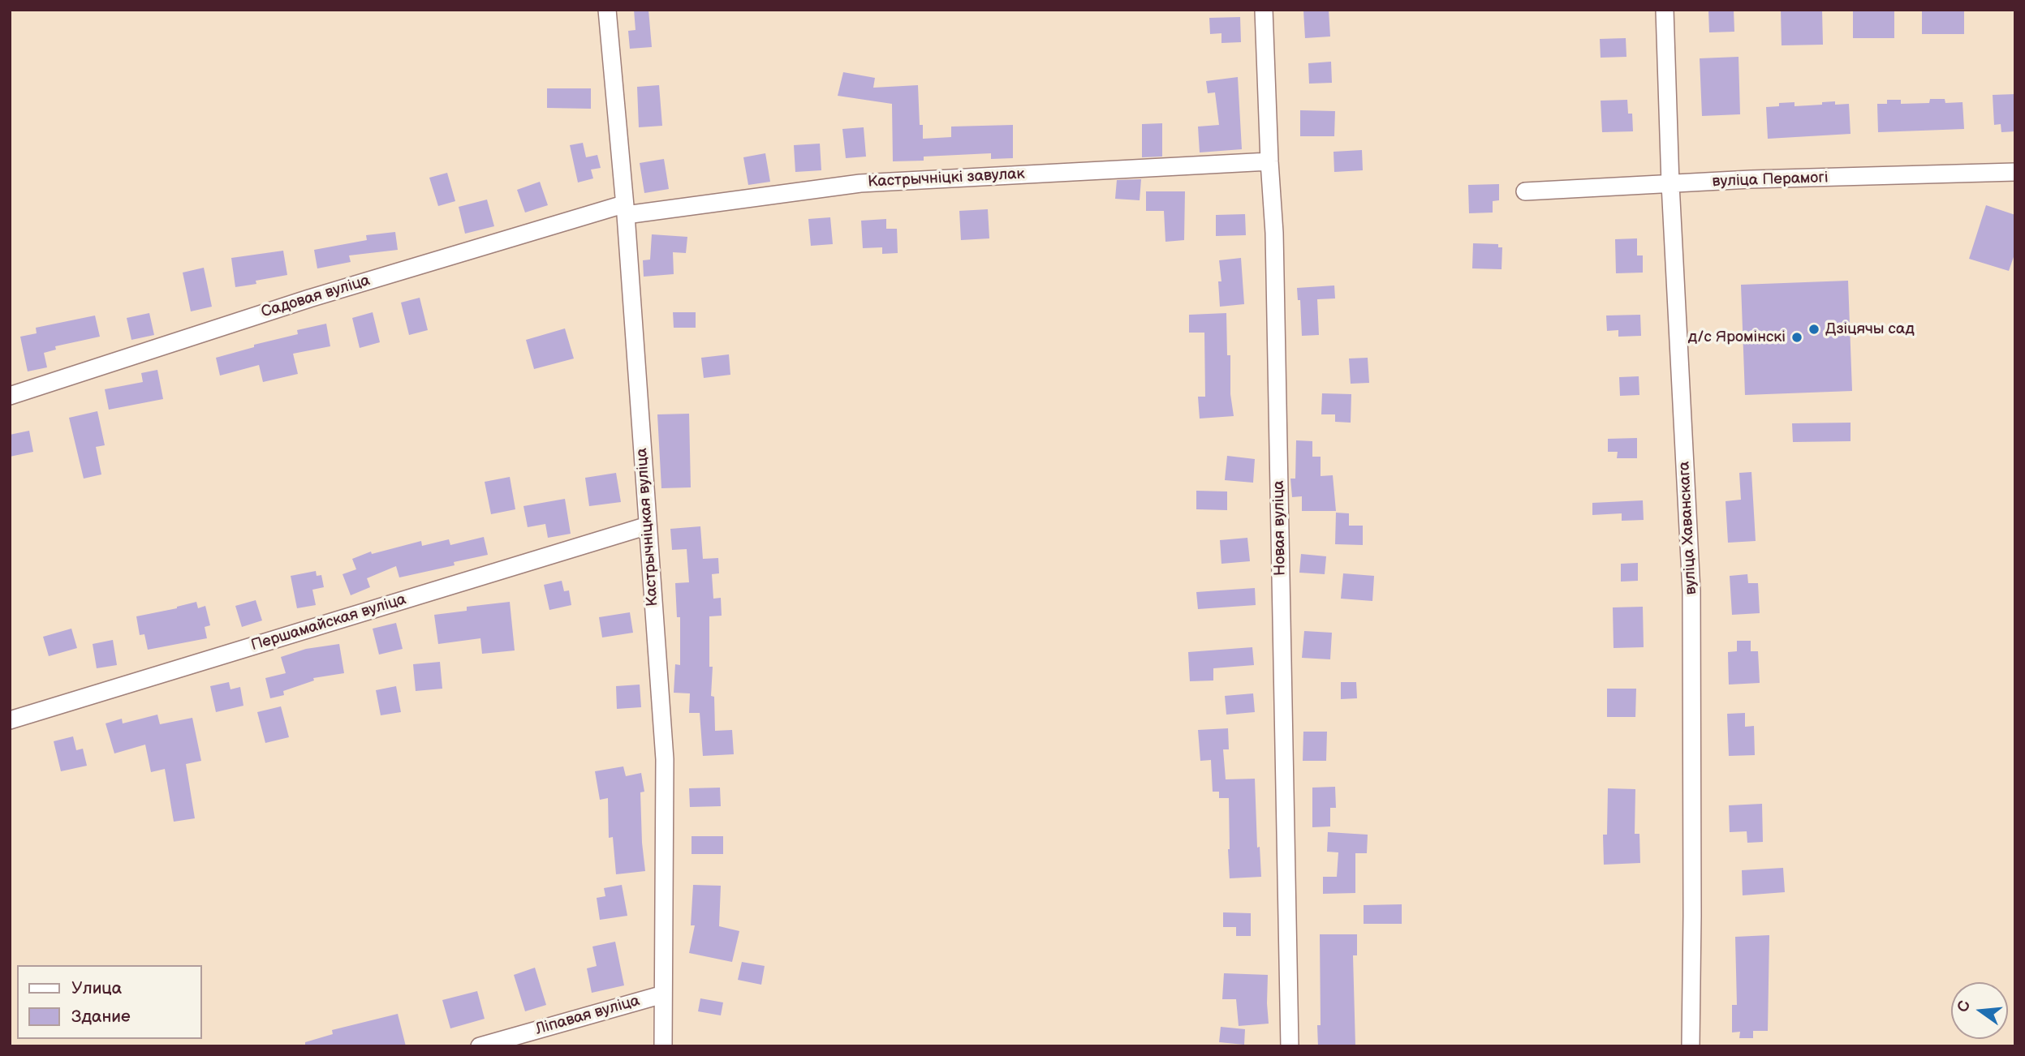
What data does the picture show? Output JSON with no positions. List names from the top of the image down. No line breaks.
{"streets":{"street":["Кастрычніцкі завулак","вуліца Перамогі","Садовая вуліца","Кастрычніцкая вуліца","Новая вуліца","вуліца Хаванскага","Першамайская вуліца","Ліпавая вуліца"]},"crossings":[["Кастрычніцкі завулак","Садовая вуліца"],["Кастрычніцкі завулак","Кастрычніцкая вуліца"],["Кастрычніцкі завулак","Новая вуліца"],["вуліца Перамогі","вуліца Хаванскага"],["Садовая вуліца","Кастрычніцкая вуліца"],["Кастрычніцкая вуліца","Першамайская вуліца"],["Кастрычніцкая вуліца","Ліпавая вуліца"]],"places":["Дзіцячы сад","д/с Яромінскі"],"legend":["Улица","Здание"],"north":"left"}
